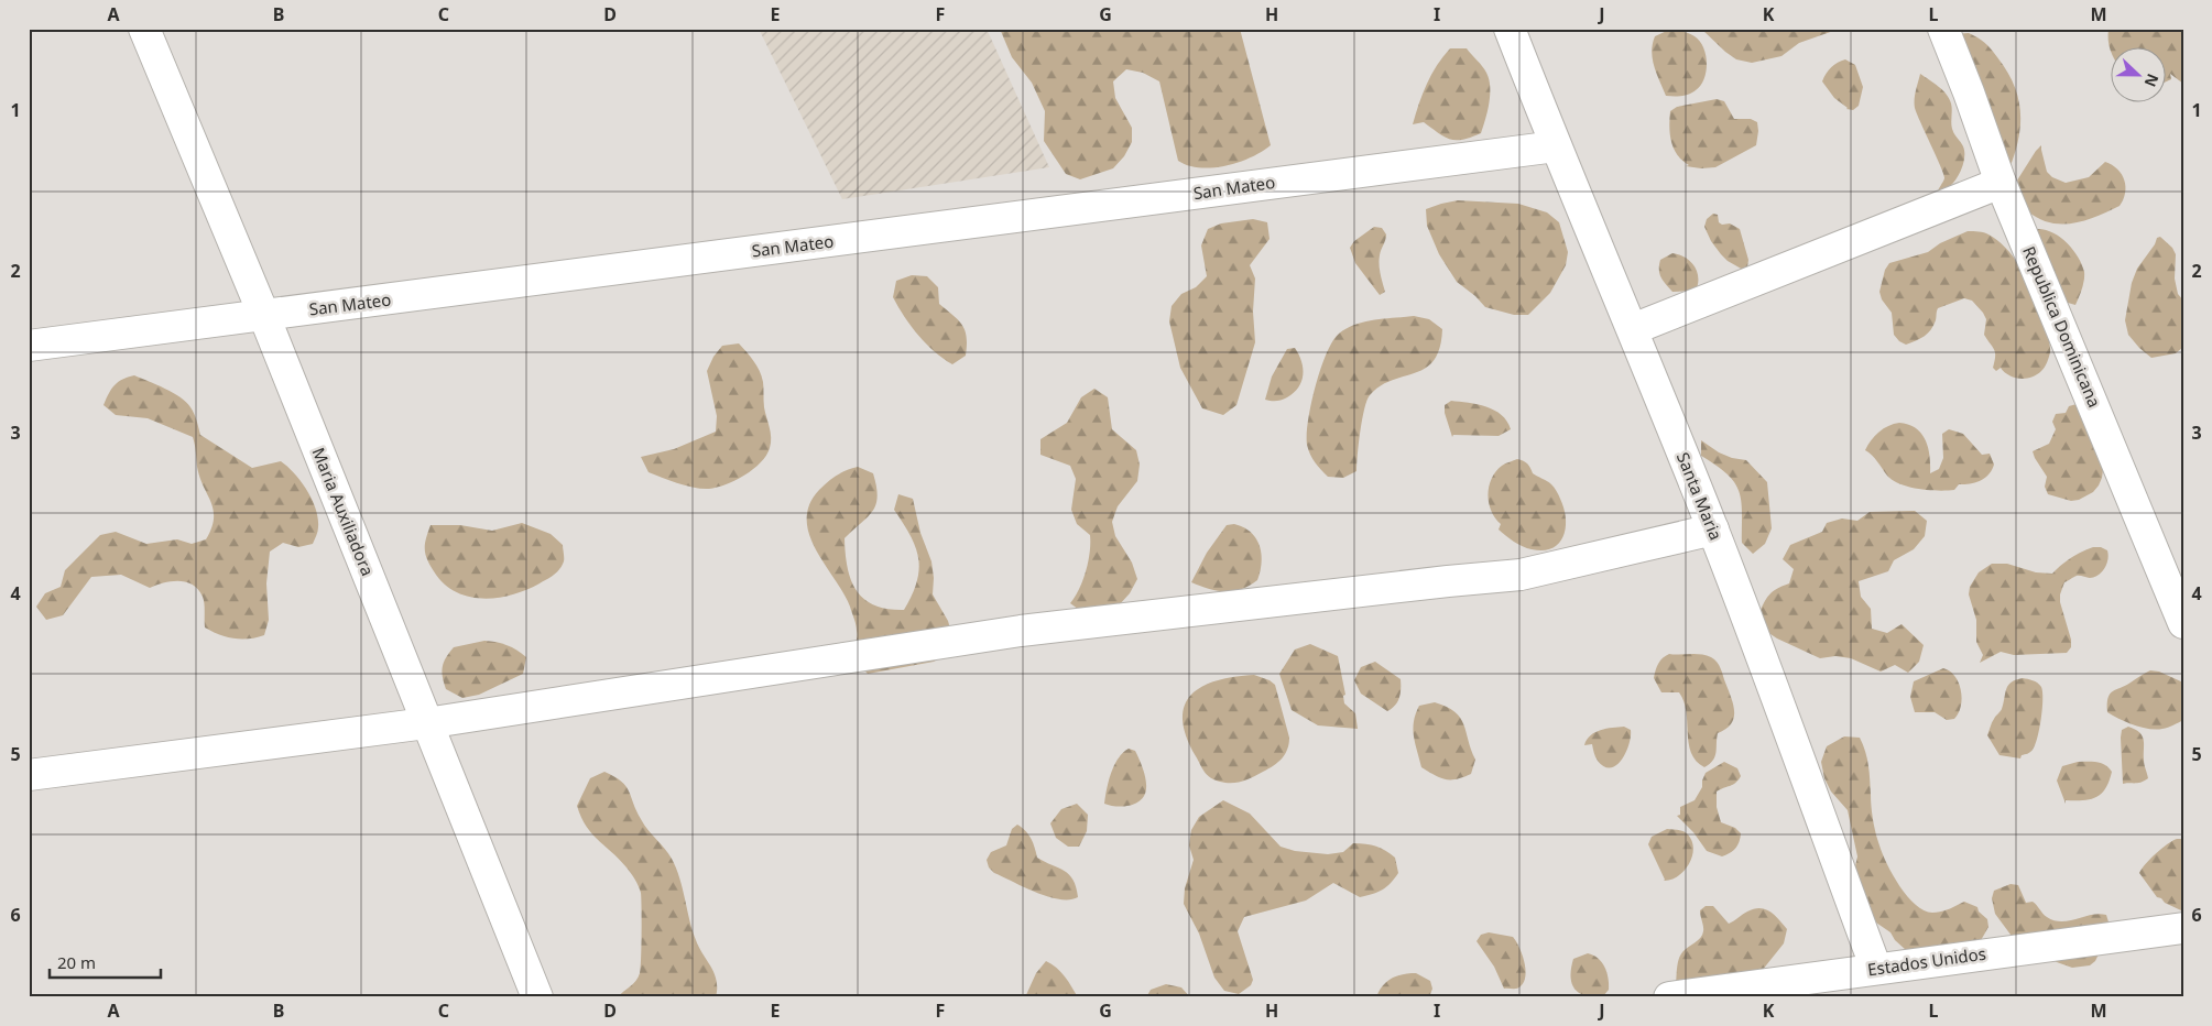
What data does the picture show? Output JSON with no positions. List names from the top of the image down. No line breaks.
{"streets":{"street":["San Mateo","Republica Dominicana","Santa Maria","Maria Auxiliadora","Estados Unidos"]},"crossings":[["San Mateo","Santa Maria"],["San Mateo","Maria Auxiliadora"],["Santa Maria","Estados Unidos"]],"scale_bar":"20 m","north":"right","grid":{"columns":["A","B","C","D","E","F","G","H","I","J","K","L","M"],"rows":["1","2","3","4","5","6"]}}
